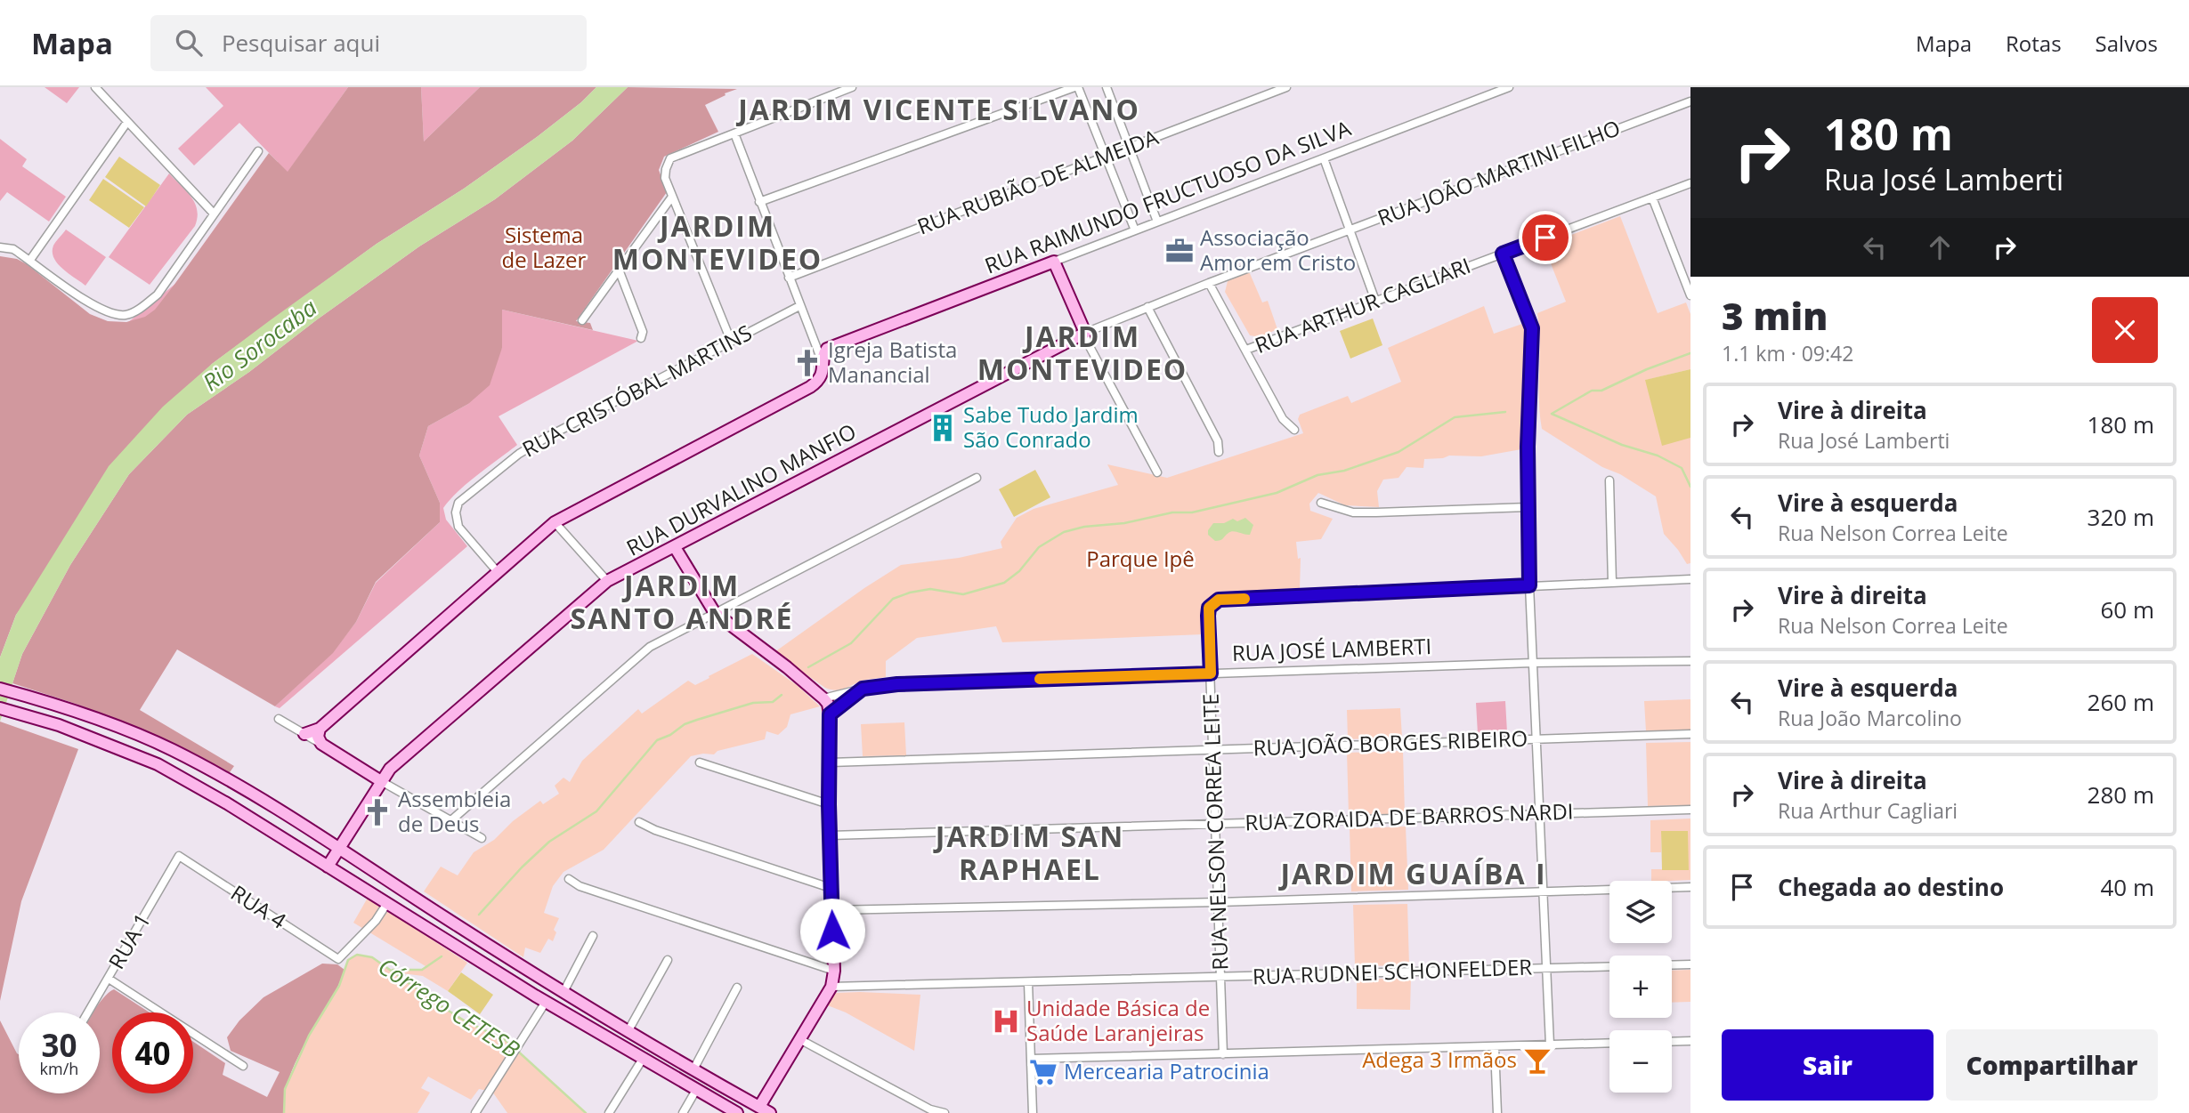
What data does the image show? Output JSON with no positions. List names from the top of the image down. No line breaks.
{"streets":{"street":["RUA JOÃO MARTINI FILHO","RUA RUBIÃO DE ALMEIDA","RUA RAIMUNDO FRUCTUOSO DA SILVA","RUA ARTHUR CAGLIARI","RUA CRISTÓBAL MARTINS","RUA DURVALINO MANFIO","RUA JOSÉ LAMBERTI","RUA JOÃO BORGES RIBEIRO","RUA ZORAIDA DE BARROS NARDI","RUA NELSON CORREA LEITE","RUA 4","RUA 1","RUA RUDNEI SCHONFELDER"]},"crossings":[["RUA JOÃO MARTINI FILHO","RUA DURVALINO MANFIO"],["RUA JOSÉ LAMBERTI","RUA NELSON CORREA LEITE"],["RUA JOÃO BORGES RIBEIRO","RUA NELSON CORREA LEITE"],["RUA ZORAIDA DE BARROS NARDI","RUA NELSON CORREA LEITE"],["RUA NELSON CORREA LEITE","RUA RUDNEI SCHONFELDER"],["RUA 4","RUA 1"]],"districts":["JARDIM VICENTE SILVANO","JARDIM MONTEVIDEO","JARDIM MONTEVIDEO","JARDIM SANTO ANDRÉ","JARDIM SAN RAPHAEL","JARDIM GUAÍBA I"],"water":["Rio Sorocaba","Córrego CETESB"],"parks":["Sistema de Lazer","Parque Ipê"],"places":{"office":["Associação Amor em Cristo"],"church":["Igreja Batista Manancial","Assembleia de Deus"],"building":["Sabe Tudo Jardim São Conrado"],"hospital":["Unidade Básica de Saúde Laranjeiras"],"bar":["Adega 3 Irmãos"],"supermarket":["Mercearia Patrocinia"]},"page":{"header":"Mapa","search":"Pesquisar aqui","nav":["Mapa","Rotas","Salvos"],"turn":["180 m","Rua José Lamberti"],"heading":["3 min","1.1 km · 09:42"],"list":[{"name":"Vire à direita","note":"Rua José Lamberti","value":"180 m"},{"name":"Vire à esquerda","note":"Rua Nelson Correa Leite","value":"320 m"},{"name":"Vire à direita","note":"Rua Nelson Correa Leite","value":"60 m"},{"name":"Vire à esquerda","note":"Rua João Marcolino","value":"260 m"},{"name":"Vire à direita","note":"Rua Arthur Cagliari","value":"280 m"},{"name":"Chegada ao destino","value":"40 m"}],"map_buttons":["+","−"],"speed":"30 km/h","limit":"40","buttons":["Sair","Compartilhar"]}}
